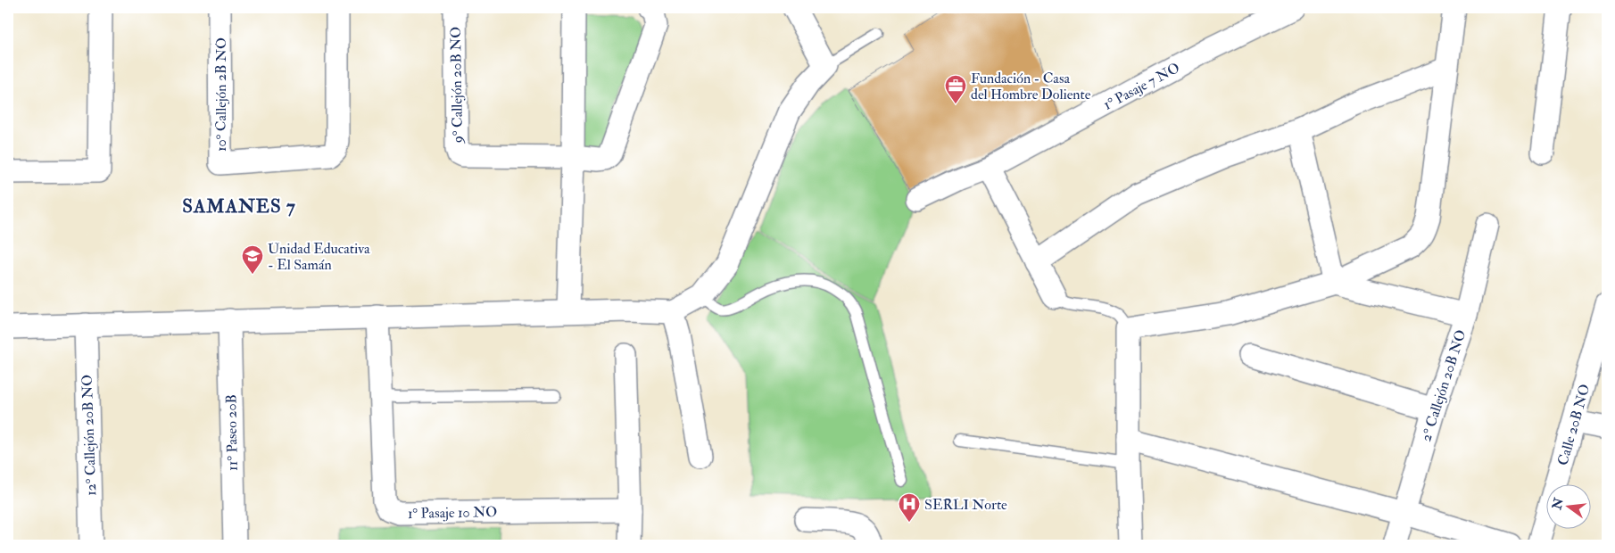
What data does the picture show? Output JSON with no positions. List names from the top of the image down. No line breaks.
{"streets":{"street":["9° Callejón 20B NO","1° Pasaje 7 NO","10° Callejón 2B NO","2° Callejón 20B NO","Calle 20B NO","11° Paseo 20B","12° Callejón 20B NO","1° Pasaje 10 NO"]},"districts":["SAMANES 7"],"places":{"office":["Fundación - Casa del Hombre Doliente"],"school or university":["Unidad Educativa - El Samán"],"hospital":["SERLI Norte"]},"north":"left"}
